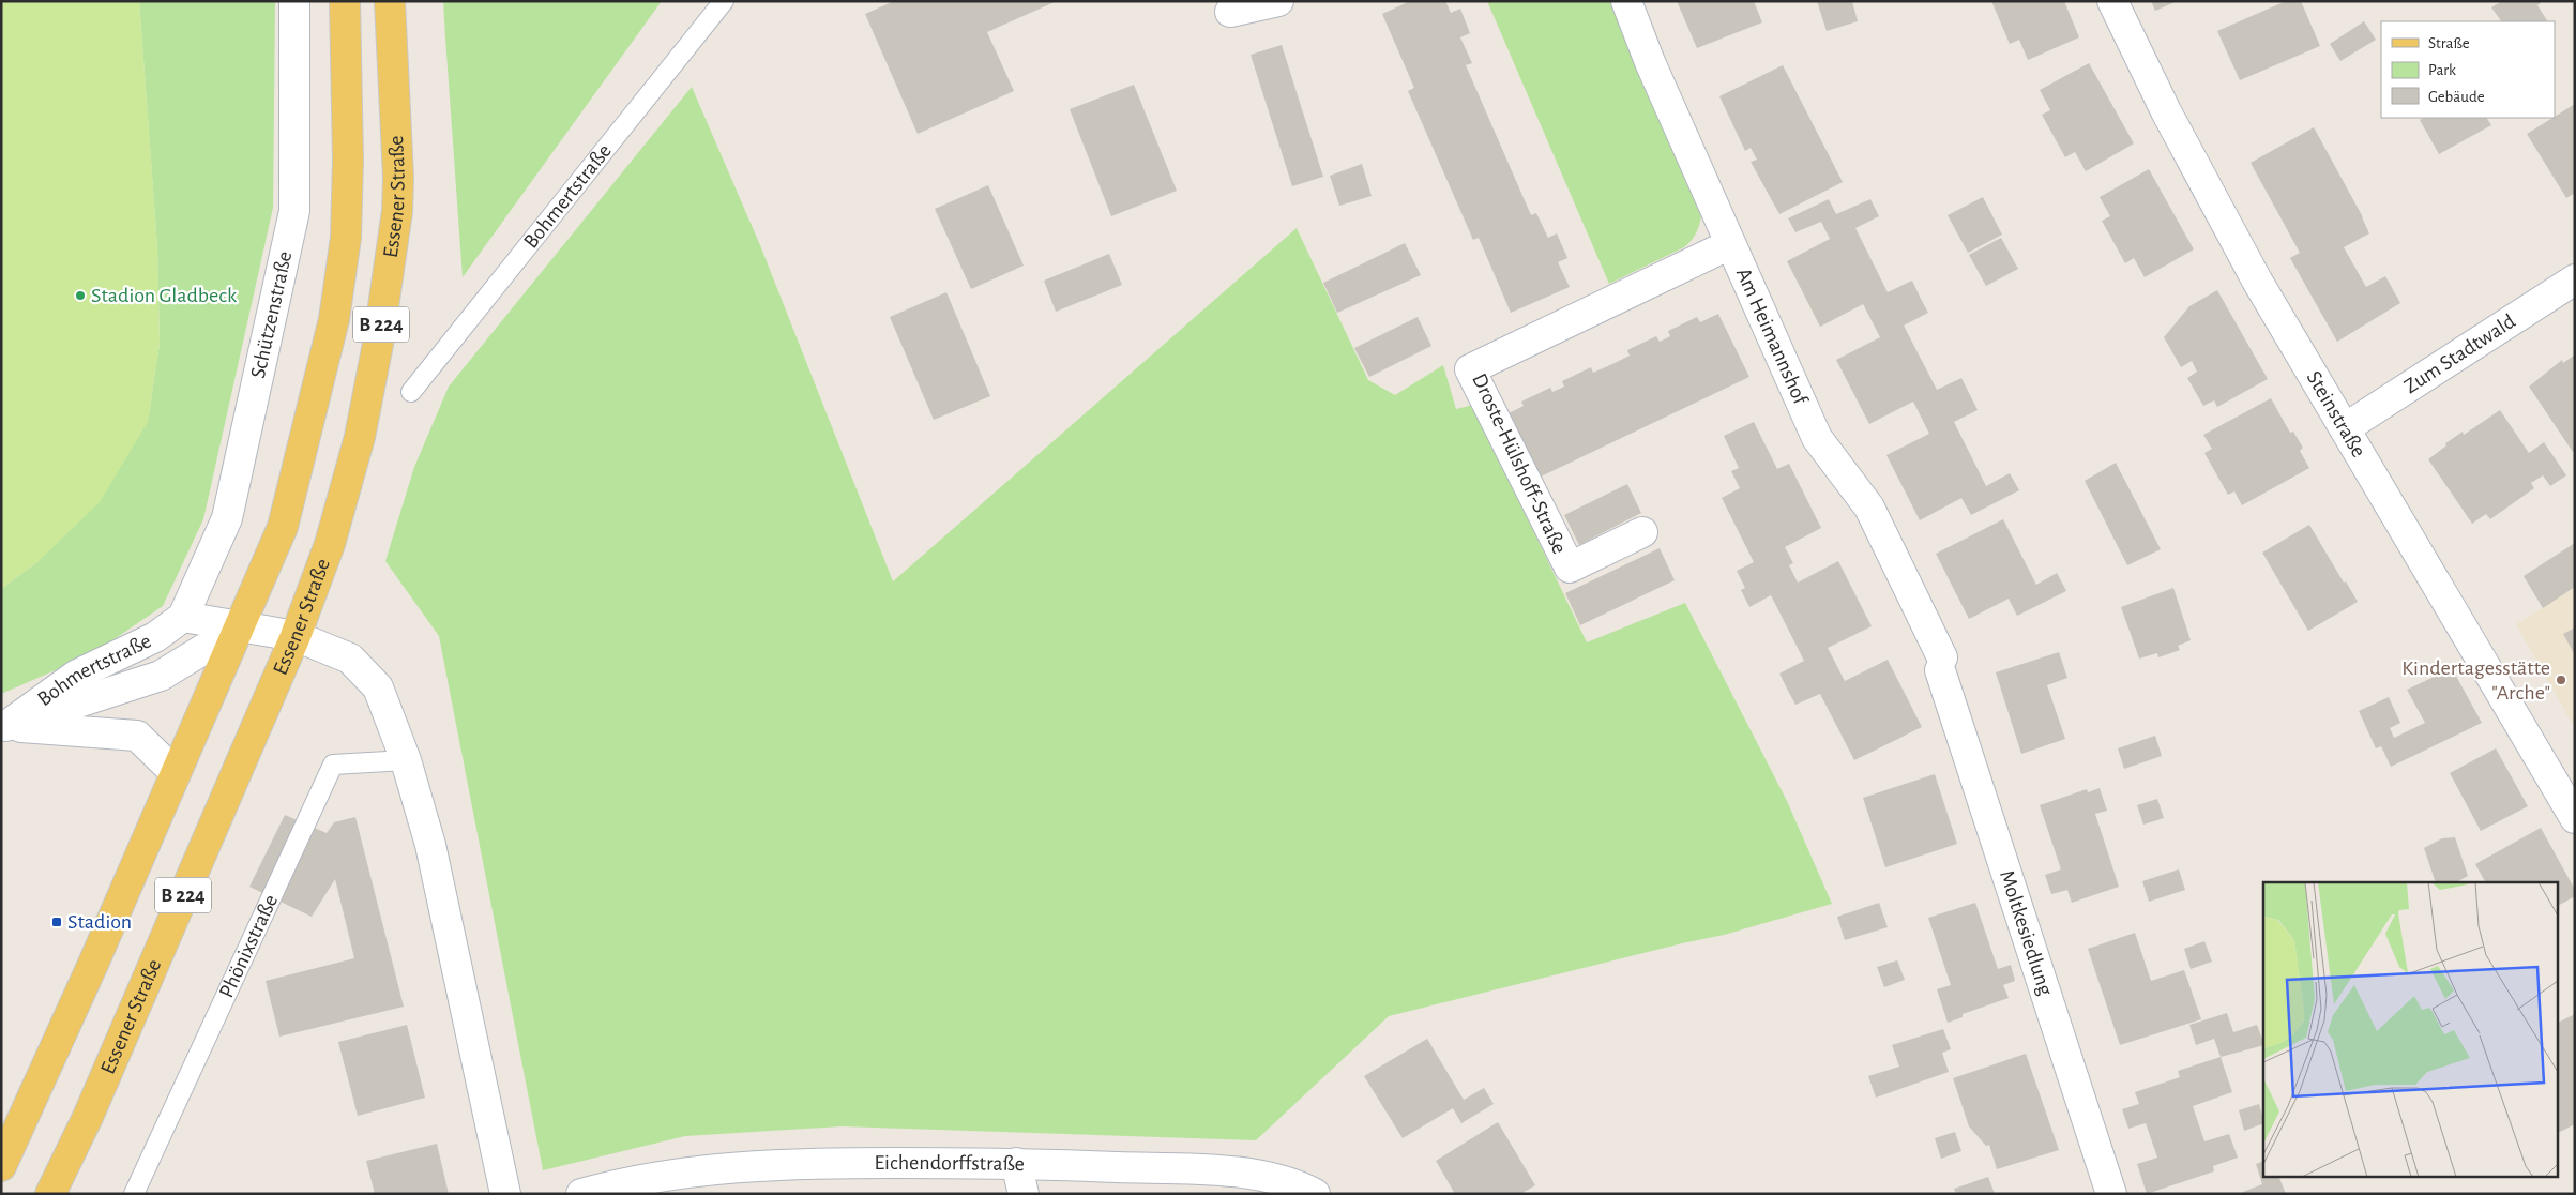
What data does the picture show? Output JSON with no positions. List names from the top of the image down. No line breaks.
{"streets":{"main road":["Essener Straße","B 224"],"street":["Bohmertstraße","Schützenstraße","Am Heimannshof","Zum Stadtwald","Steinstraße","Droste-Hülshoff-Straße","Moltkesiedlung","Eichendorffstraße"],"lane":["Phönixstraße"]},"crossings":[["Essener Straße","Bohmertstraße"],["Bohmertstraße","Schützenstraße"],["Am Heimannshof","Droste-Hülshoff-Straße"],["Am Heimannshof","Moltkesiedlung"],["Zum Stadtwald","Steinstraße"]],"places":{"other":["Stadion Gladbeck","Kindertagesstätte \"Arche\""],"transit":["Stadion"]},"legend":["Straße","Park","Gebäude"]}
